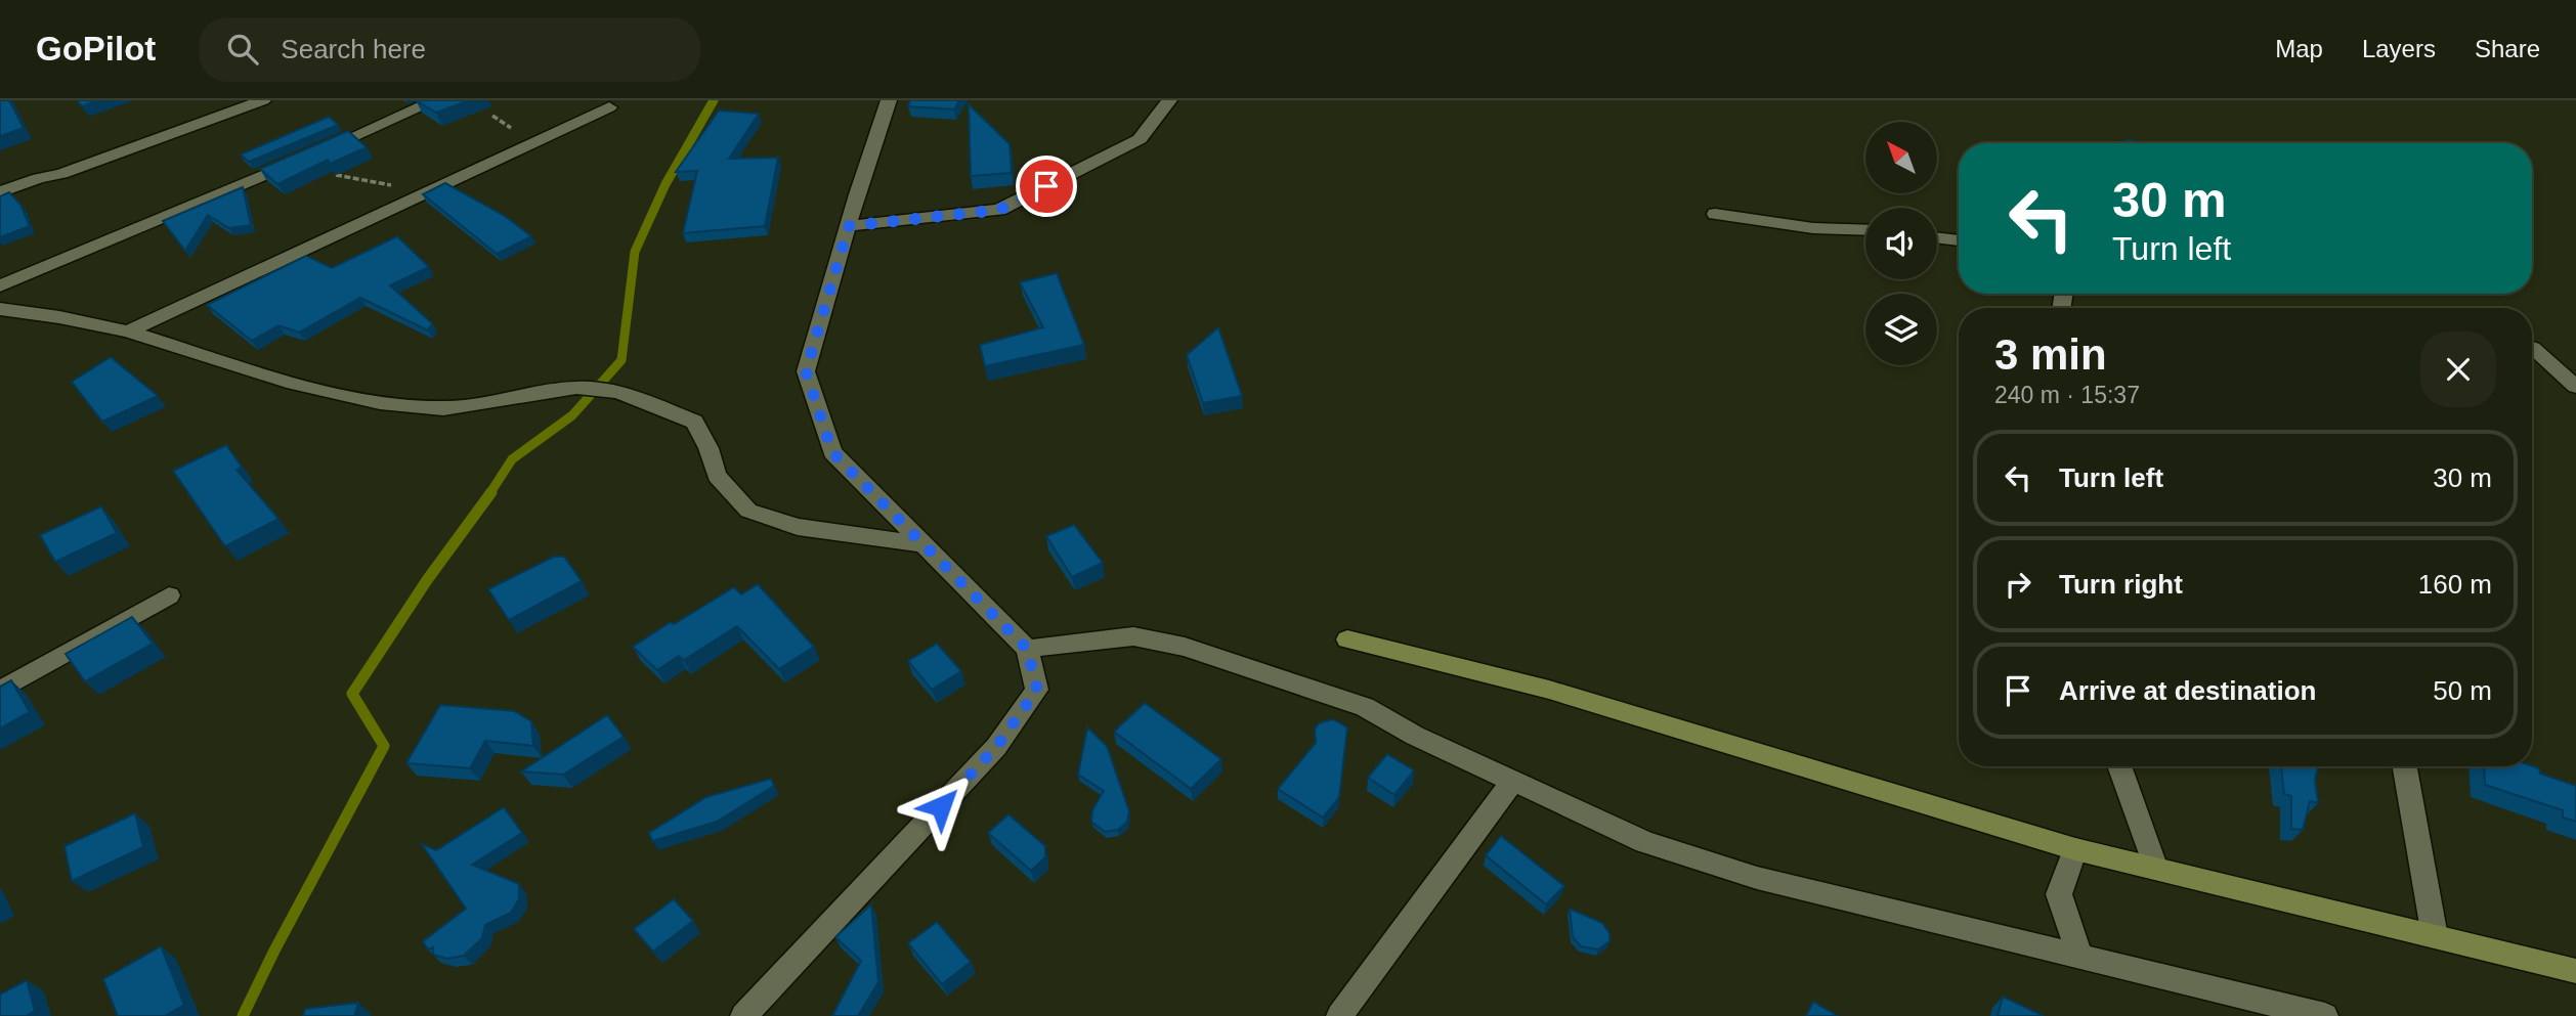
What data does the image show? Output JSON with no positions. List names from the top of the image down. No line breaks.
{"north":"top left","page":{"header":"GoPilot","search":"Search here","nav":["Map","Layers","Share"],"turn":["30 m","Turn left"],"heading":["3 min","240 m · 15:37"],"list":[{"name":"Turn left","value":"30 m"},{"name":"Turn right","value":"160 m"},{"name":"Arrive at destination","value":"50 m"}]}}
